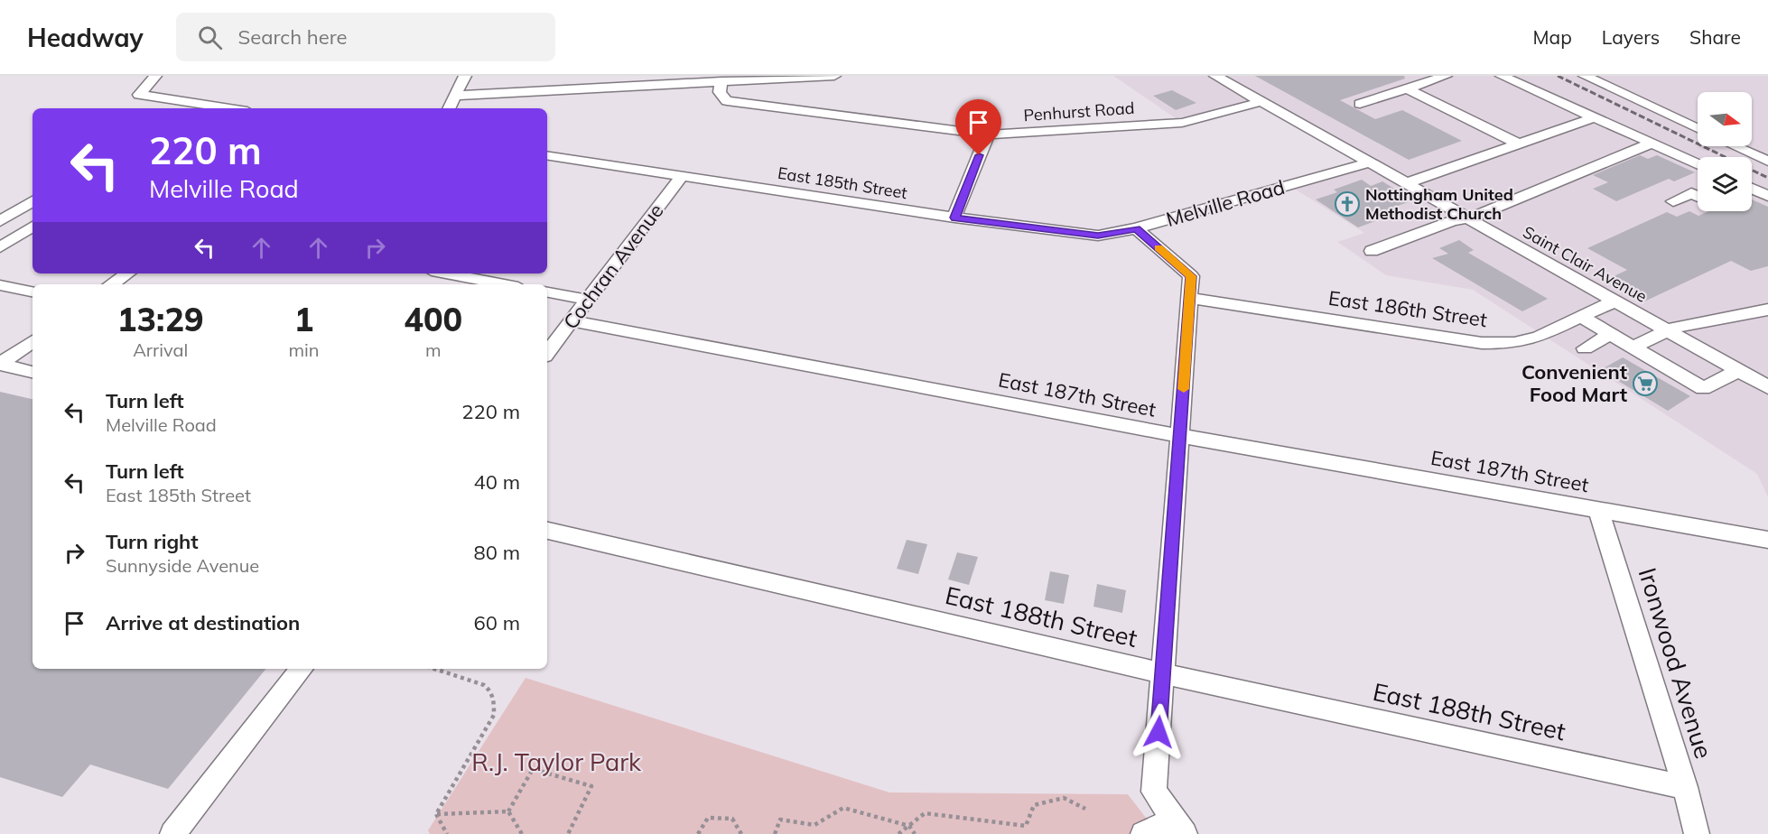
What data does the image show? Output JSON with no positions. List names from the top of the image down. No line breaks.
{"streets":{"street":["Penhurst Road","East 185th Street","Melville Road","Saint Clair Avenue","Cochran Avenue","East 186th Street","East 187th Street","East 188th Street","Ironwood Avenue"]},"crossings":[["Penhurst Road","Saint Clair Avenue"],["East 185th Street","Melville Road"],["East 185th Street","Cochran Avenue"],["Melville Road","Saint Clair Avenue"],["Melville Road","East 186th Street"],["Melville Road","East 187th Street"],["Melville Road","East 188th Street"],["Saint Clair Avenue","East 186th Street"],["Cochran Avenue","East 187th Street"],["East 187th Street","Ironwood Avenue"],["East 188th Street","Ironwood Avenue"]],"parks":["R.J. Taylor Park"],"places":{"church":["Nottingham United Methodist Church"],"supermarket":["Convenient Food Mart"]},"north":"right","page":{"header":"Headway","search":"Search here","nav":["Map","Layers","Share"],"turn":["220 m","Melville Road"],"eta":["13:29","Arrival","1","min","400","m"],"list":[{"name":"Turn left","note":"Melville Road","value":"220 m"},{"name":"Turn left","note":"East 185th Street","value":"40 m"},{"name":"Turn right","note":"Sunnyside Avenue","value":"80 m"},{"name":"Arrive at destination","value":"60 m"}]}}
